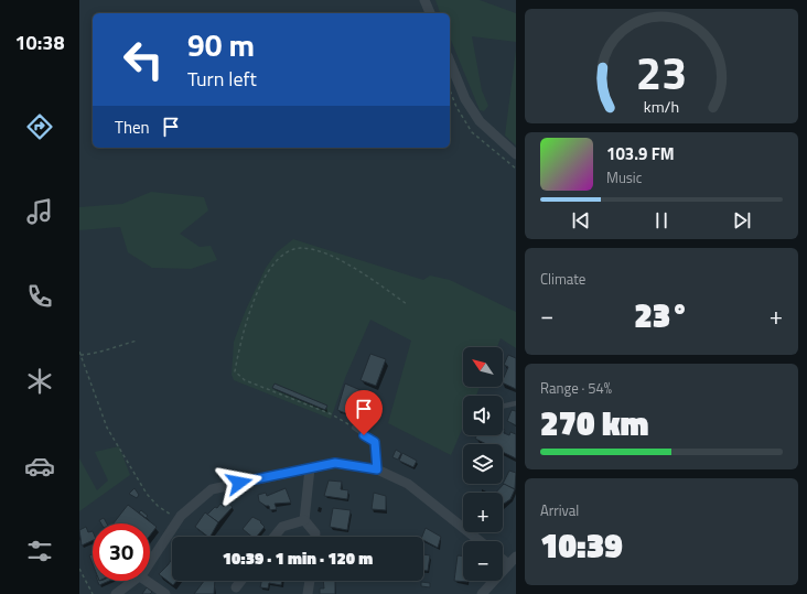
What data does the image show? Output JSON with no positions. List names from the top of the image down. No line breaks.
{"north":"top left","page":{"tabs":"10:38","turn":["90 m","Turn left"],"then":"Then","song":["103.9 FM","Music"],"tile":["Climate",["Range · 54%","270 km"],["Arrival","10:39"]],"heat":["−","23°","+"],"map_buttons":["+","−"],"limit":"30","trip":"10:39 · 1 min · 120 m","gauge":["23","km/h"]}}
